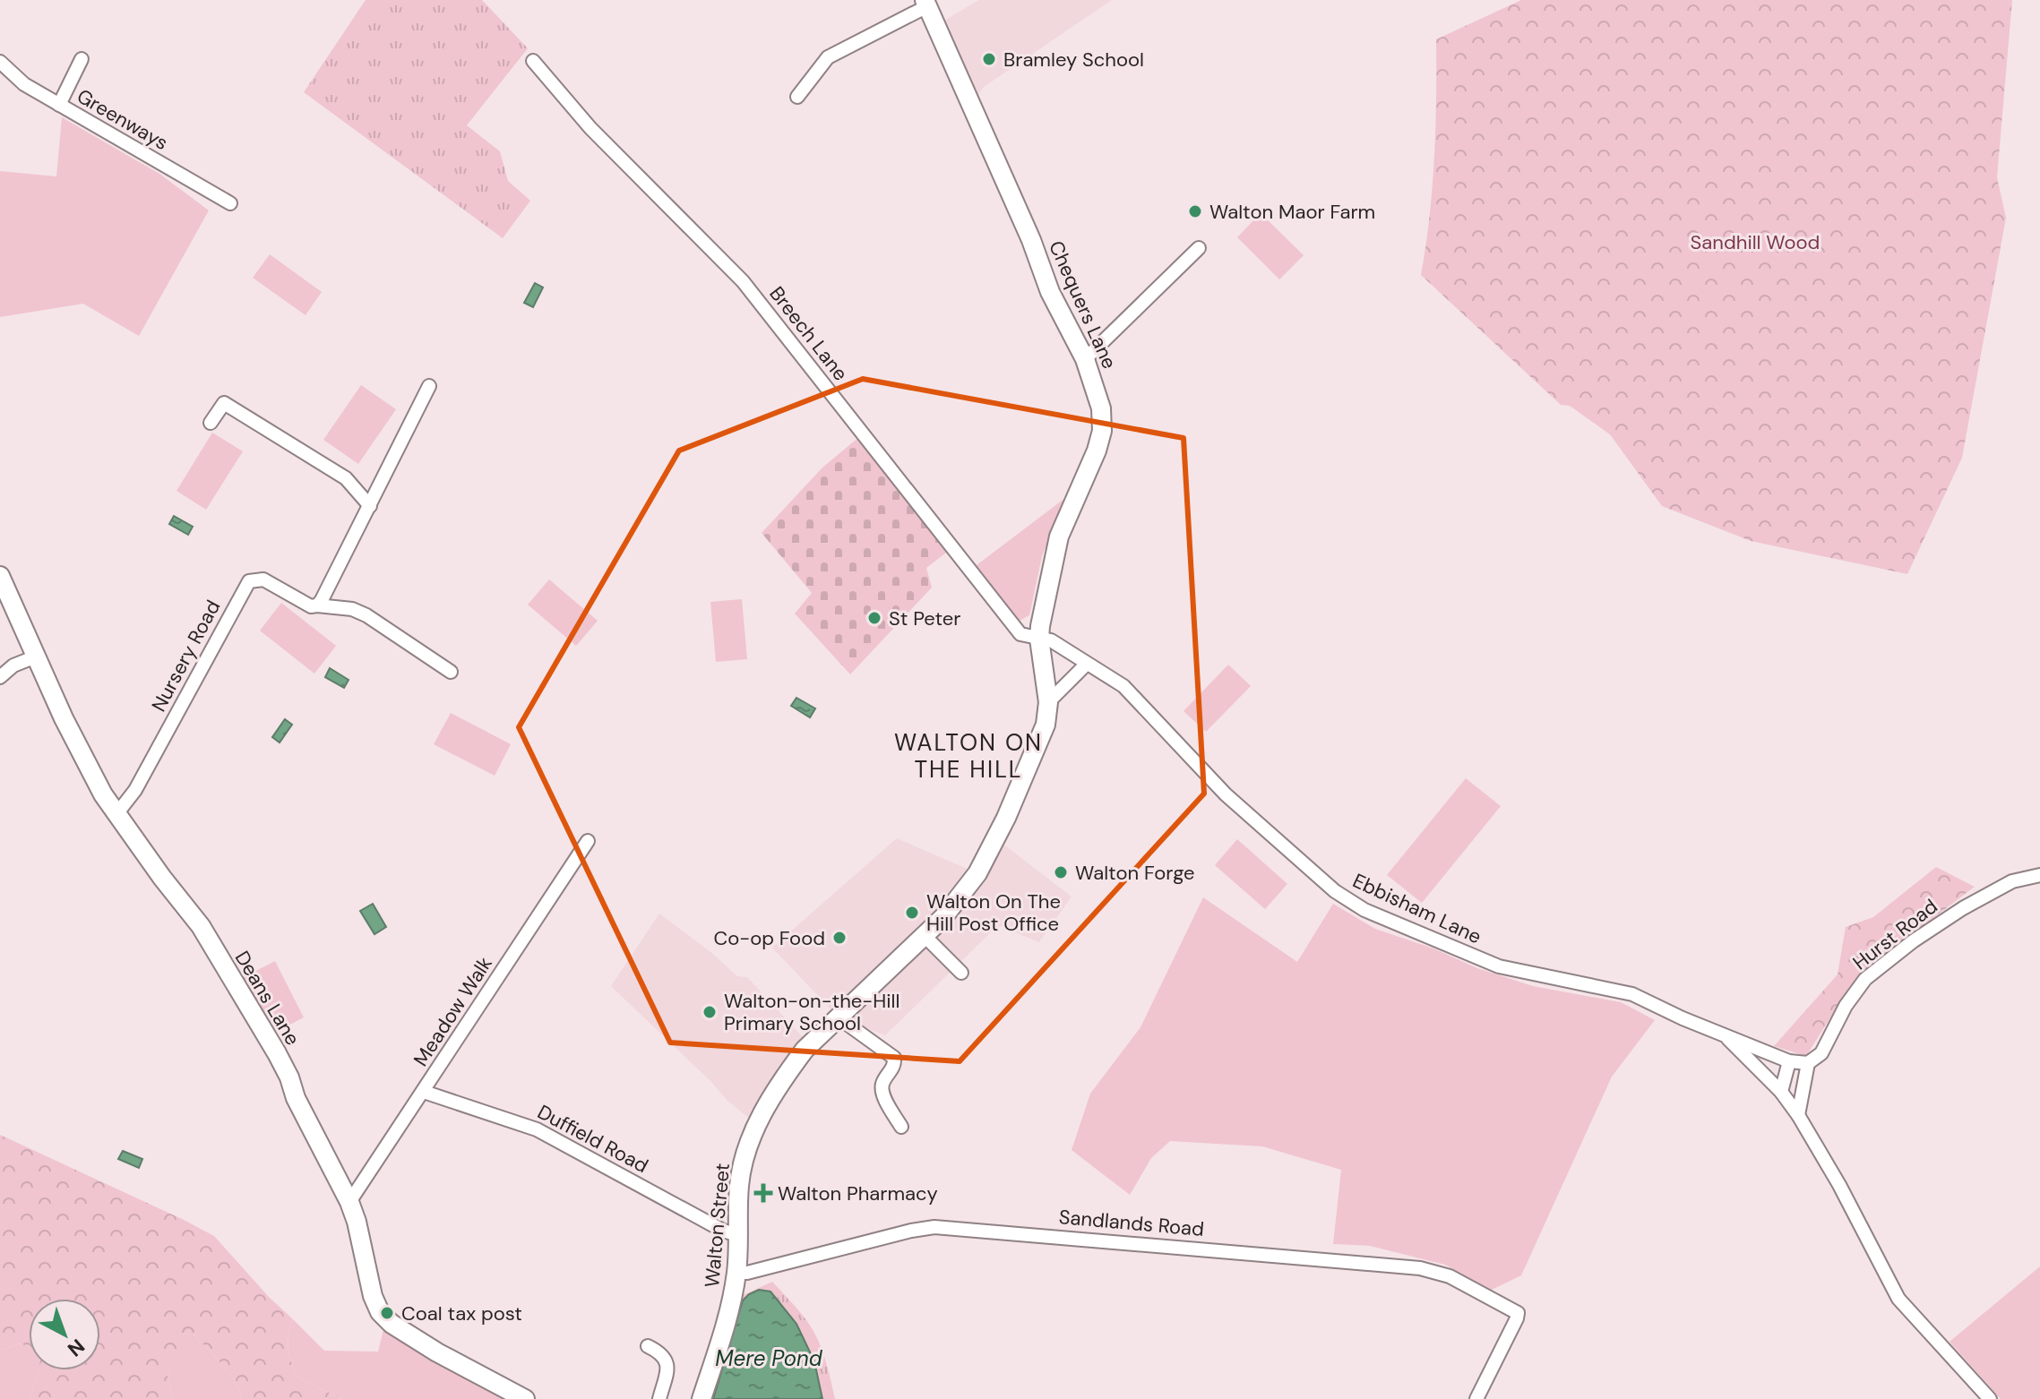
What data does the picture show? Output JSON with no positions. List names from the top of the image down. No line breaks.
{"streets":{"main road":["Chequers Lane","Deans Lane","Walton Street"],"street":["Greenways","Breech Lane","Nursery Road","Ebbisham Lane","Hurst Road","Meadow Walk","Duffield Road","Sandlands Road"]},"crossings":[["Chequers Lane","Breech Lane"],["Chequers Lane","Ebbisham Lane"],["Chequers Lane","Walton Street"],["Breech Lane","Ebbisham Lane"],["Breech Lane","Walton Street"],["Nursery Road","Deans Lane"],["Ebbisham Lane","Hurst Road"],["Ebbisham Lane","Walton Street"],["Deans Lane","Meadow Walk"],["Meadow Walk","Duffield Road"],["Duffield Road","Walton Street"],["Sandlands Road","Walton Street"]],"districts":["WALTON ON THE HILL"],"water":["Mere Pond"],"parks":["Sandhill Wood"],"places":{"other":["Bramley School","Walton Maor Farm","St Peter","Walton Forge","Walton On The Hill Post Office","Co-op Food","Walton-on-the-Hill Primary School","Coal tax post"],"health":["Walton Pharmacy"]},"north":"bottom right"}
